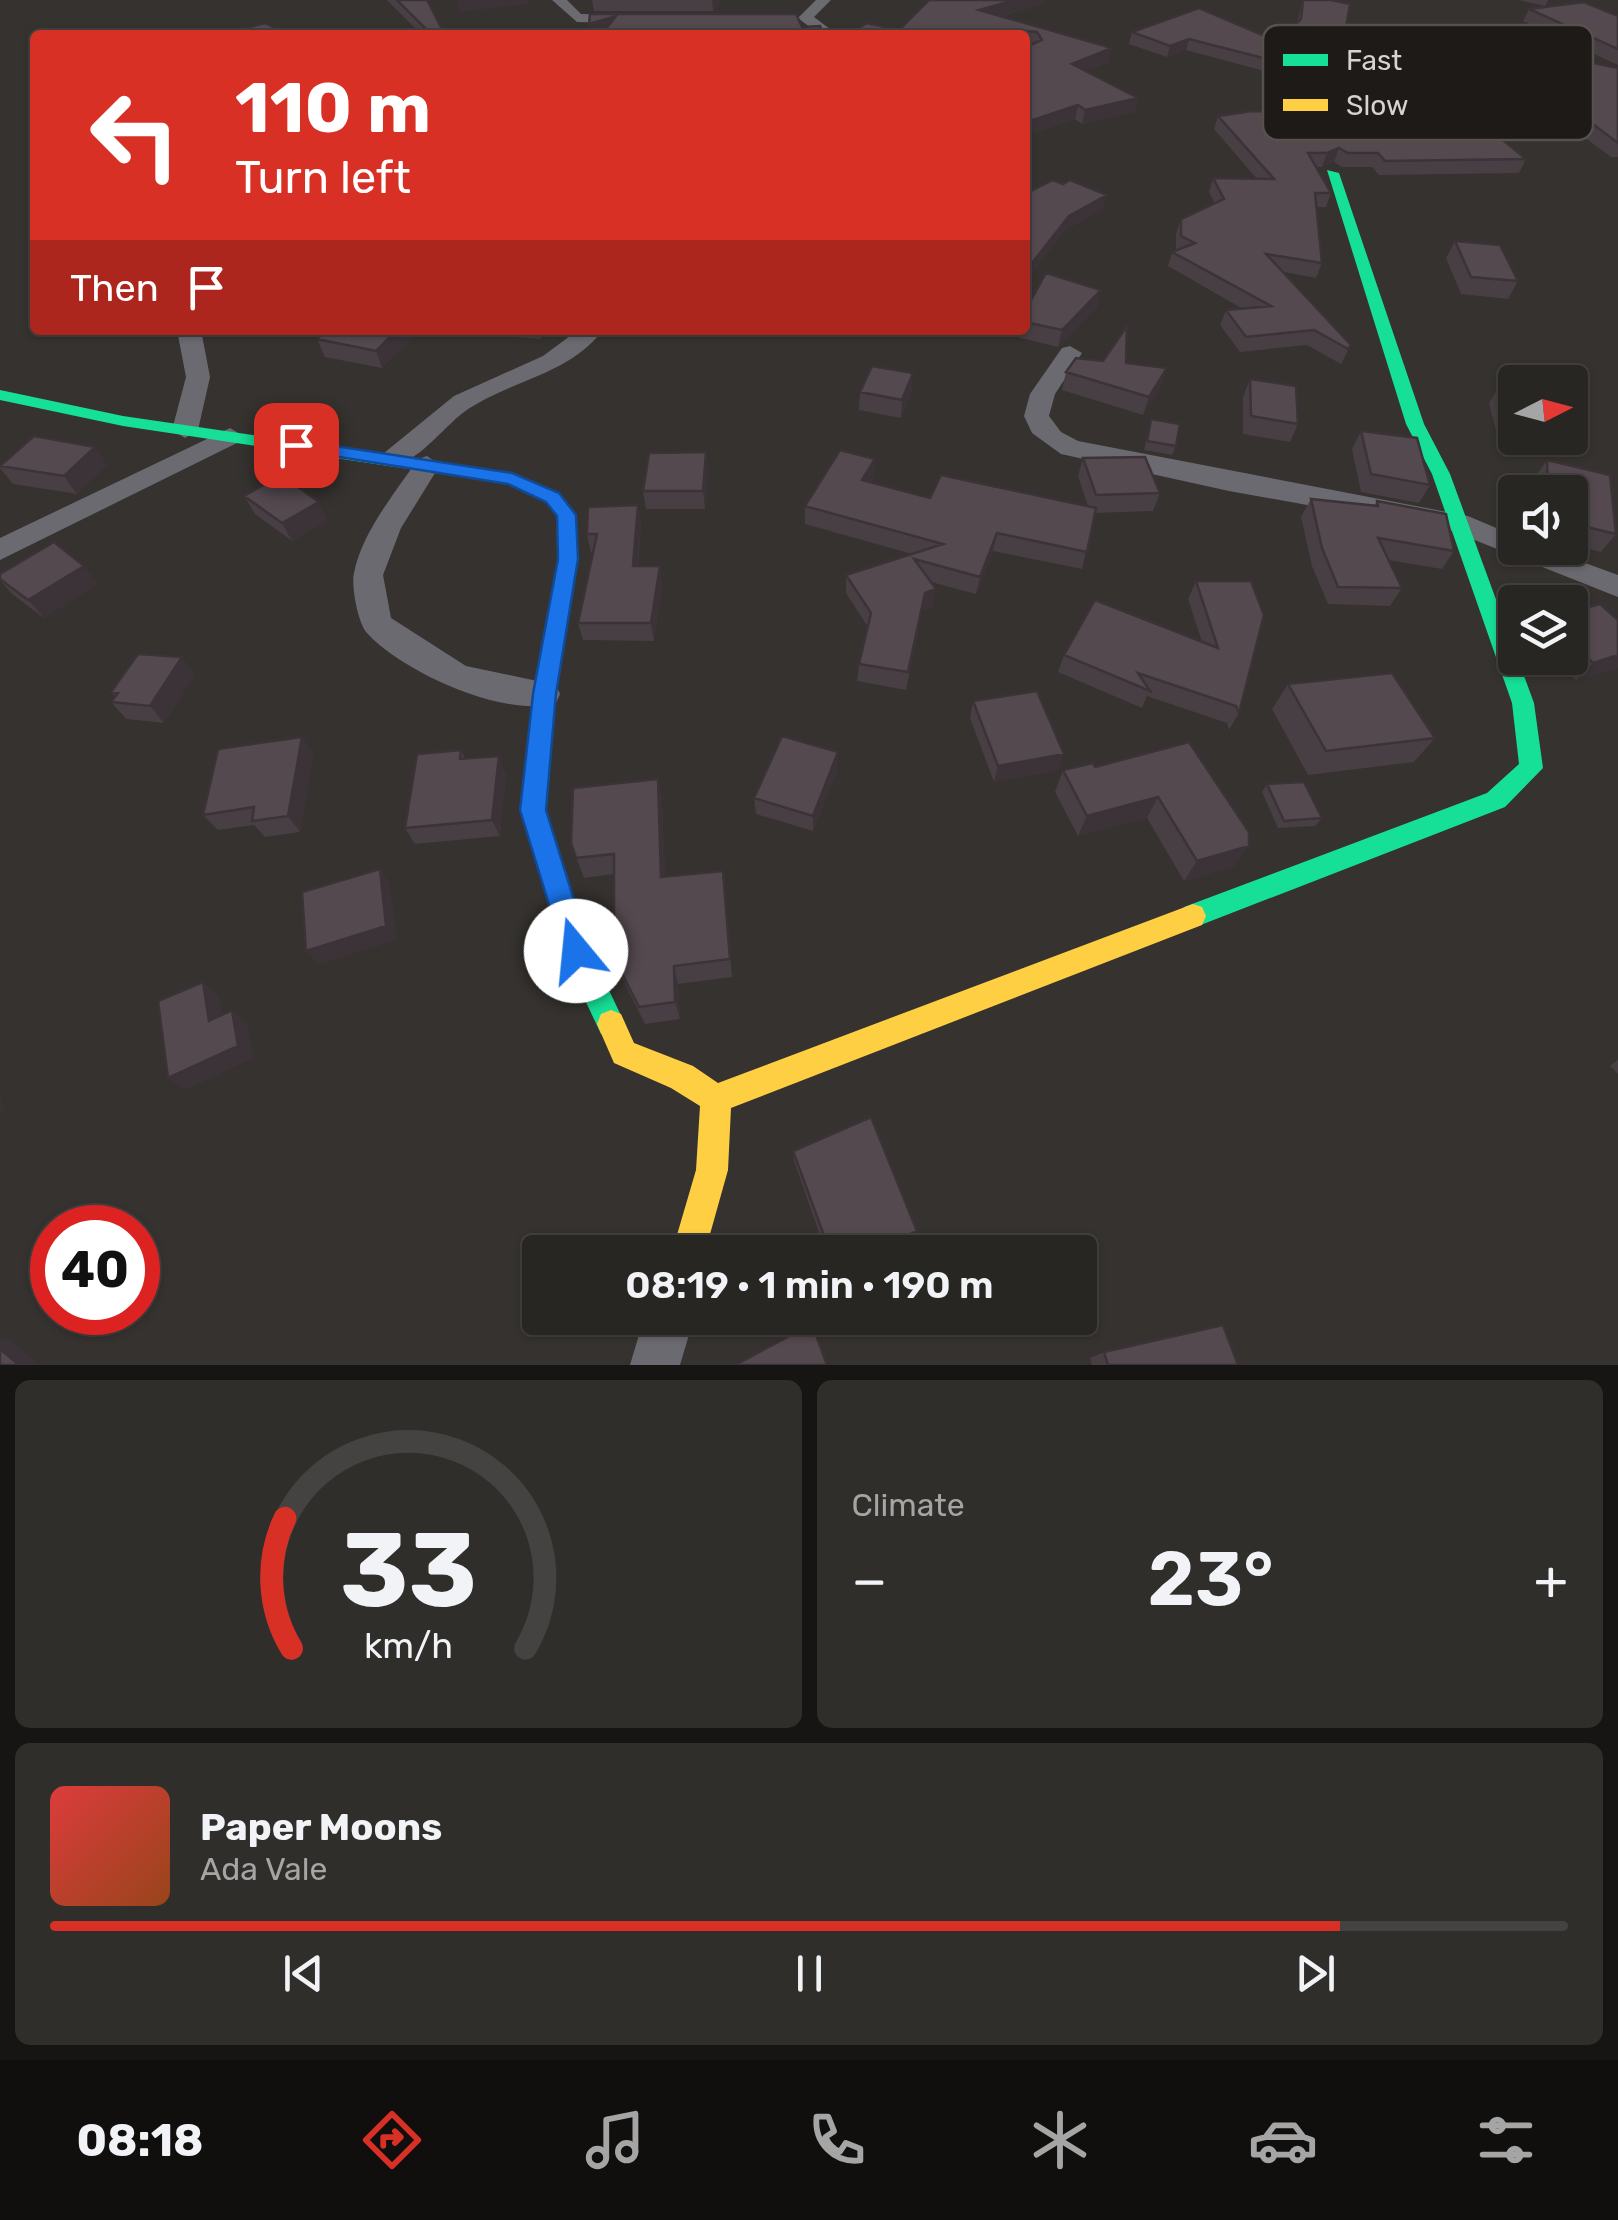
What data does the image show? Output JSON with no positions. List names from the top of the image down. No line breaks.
{"legend":["Fast","Slow"],"north":"right","page":{"turn":["110 m","Turn left"],"then":"Then","limit":"40","trip":"08:19 · 1 min · 190 m","tile":"Climate","heat":["−","23°","+"],"song":["Paper Moons","Ada Vale"],"tabs":"08:18","gauge":["33","km/h"]}}
